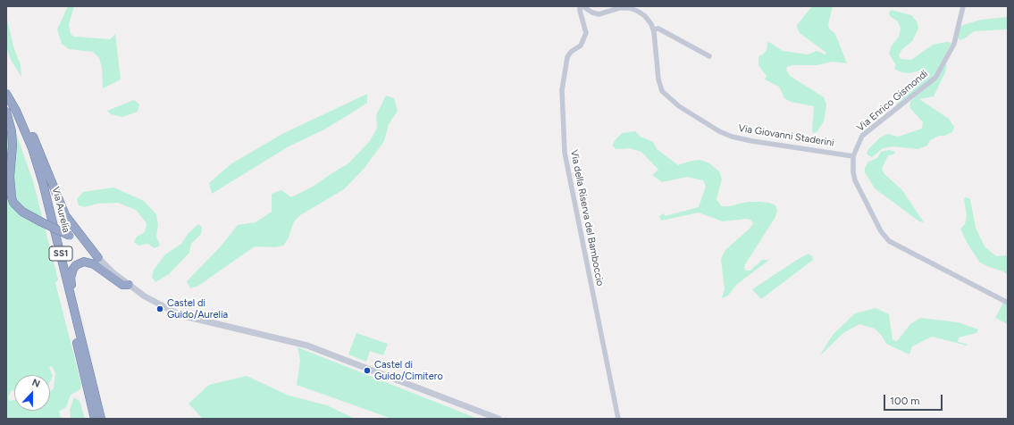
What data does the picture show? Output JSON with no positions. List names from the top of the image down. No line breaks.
{"streets":{"highway":["Via Aurelia","SS1"],"street":["Via Enrico Gismondi","Via Giovanni Staderini","Via della Riserva del Bamboccio"]},"crossings":[["Via Enrico Gismondi","Via Giovanni Staderini"]],"places":["Castel di Guido/Aurelia","Castel di Guido/Cimitero"],"scale_bar":"100 m","north":"top"}
